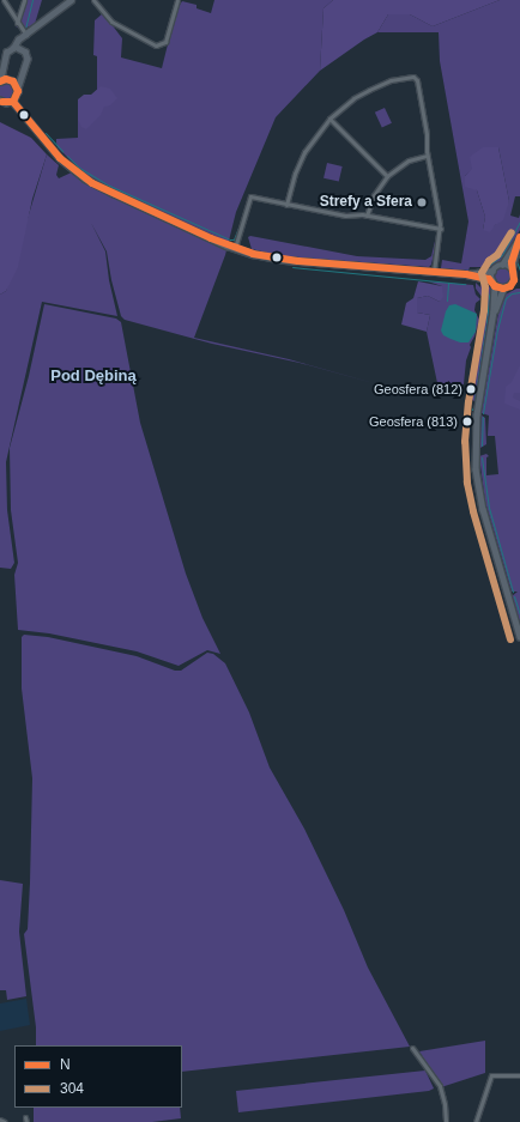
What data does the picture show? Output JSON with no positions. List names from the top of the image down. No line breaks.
{"districts":["Pod Dębiną"],"places":["Strefy a Sfera","Geosfera (812)","Geosfera (813)"],"lines":["transit line N","transit line 304"],"legend":["N","304"]}
